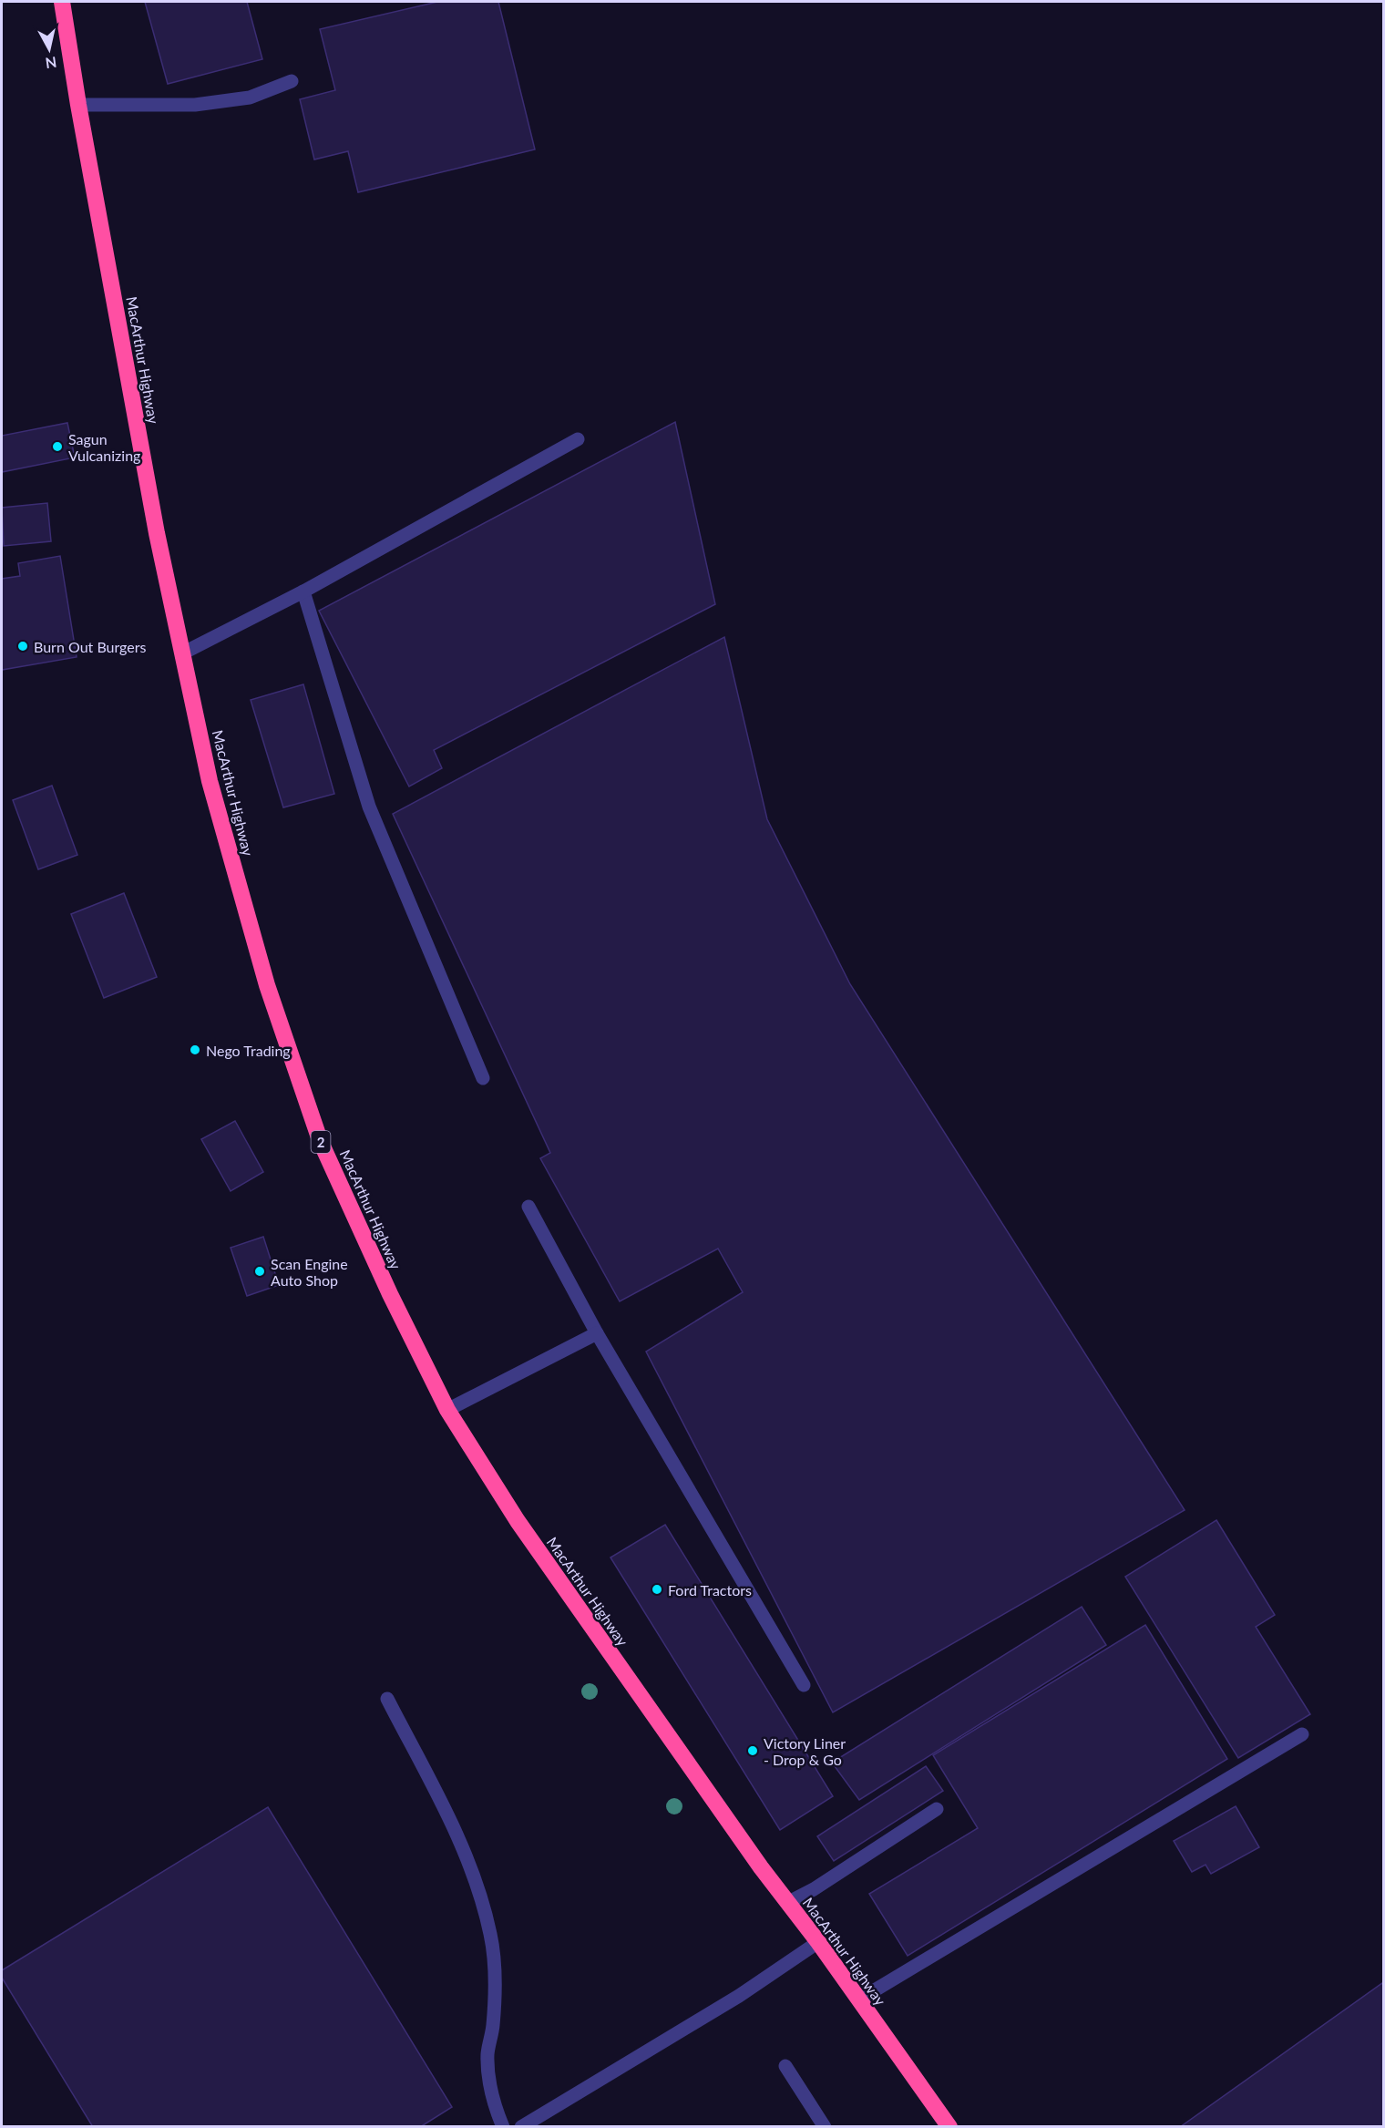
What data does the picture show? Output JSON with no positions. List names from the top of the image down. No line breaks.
{"streets":{"highway":["MacArthur Highway","2"]},"places":["Sagun Vulcanizing","Burn Out Burgers","Nego Trading","Scan Engine Auto Shop","Ford Tractors","Victory Liner - Drop & Go"],"north":"bottom"}
